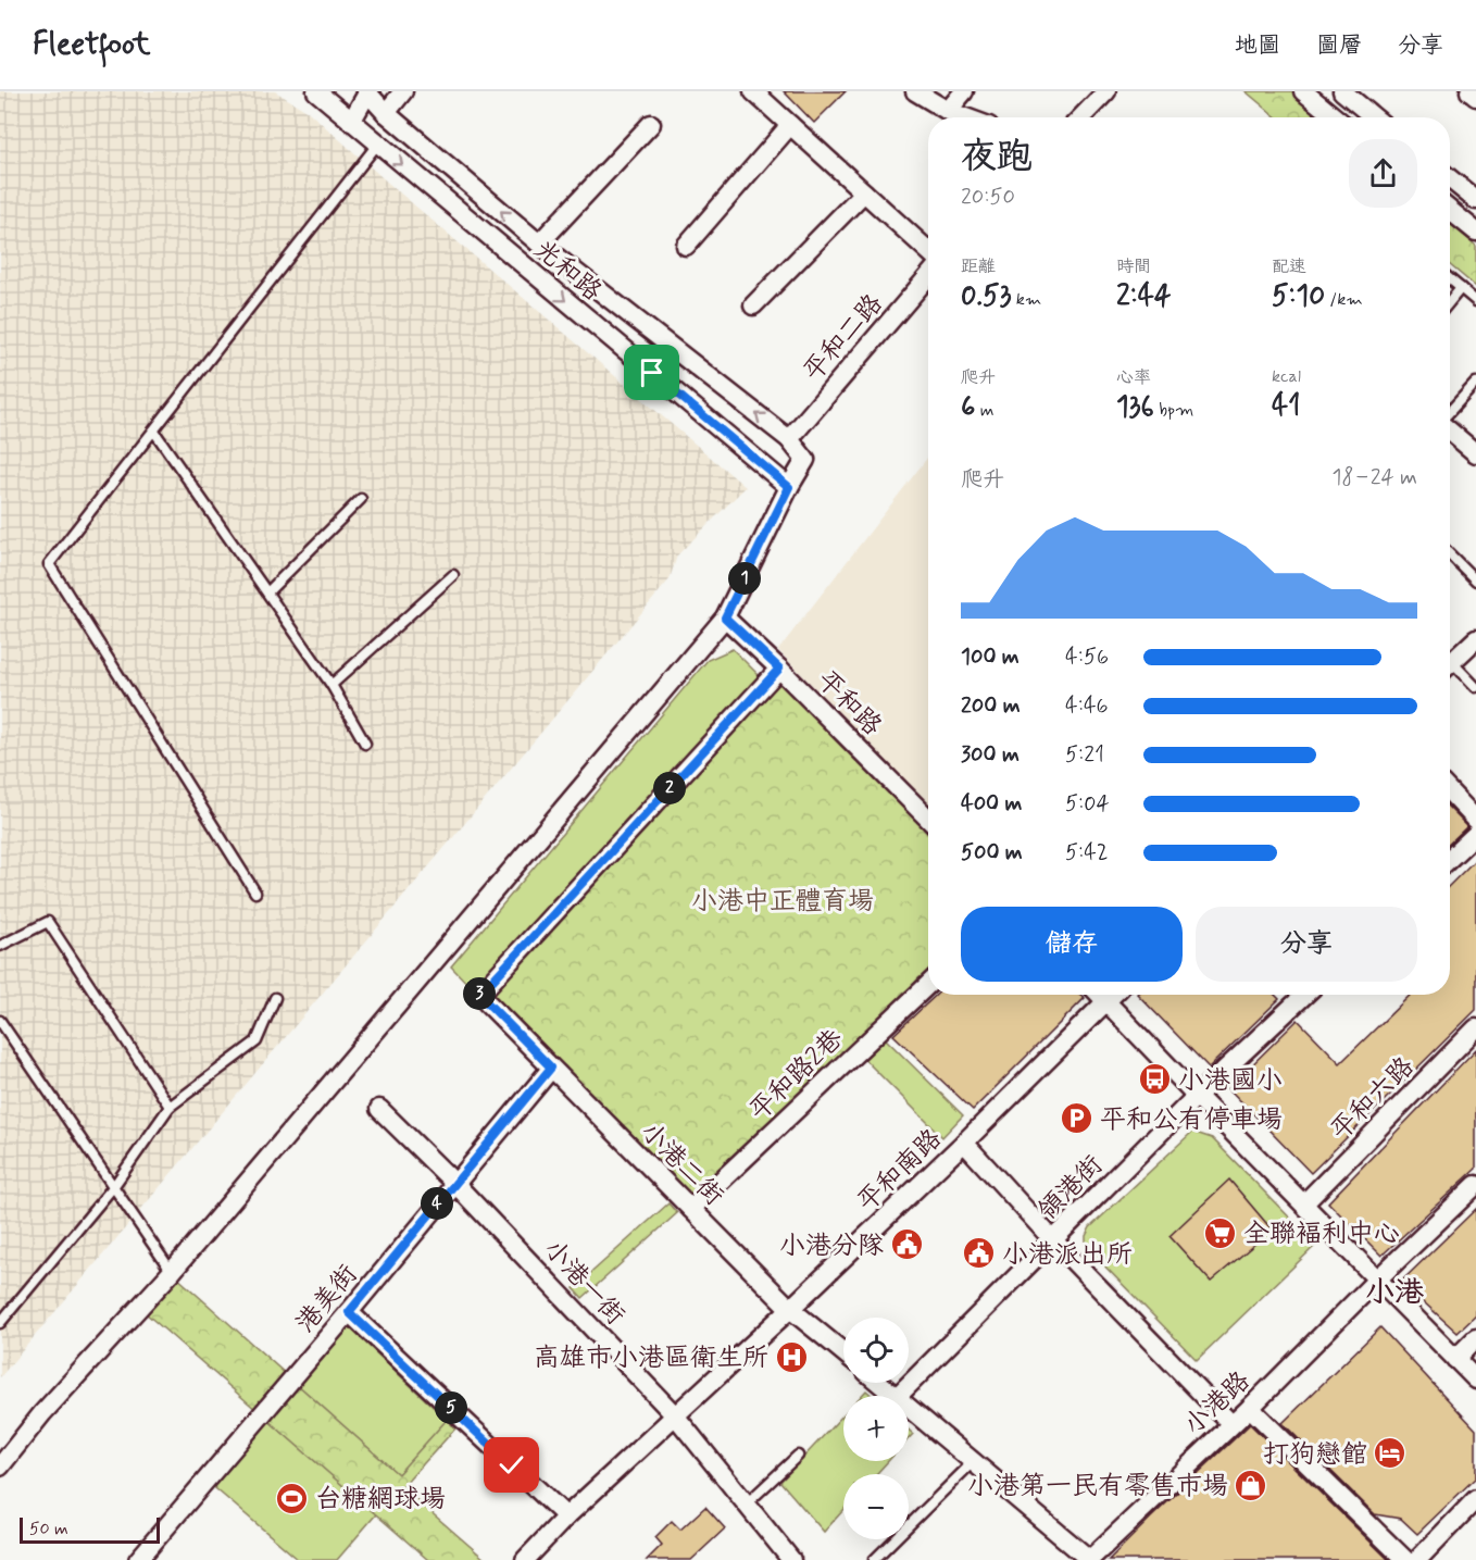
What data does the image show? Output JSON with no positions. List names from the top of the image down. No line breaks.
{"streets":{"street":["光和路","平和二路","平和路","平和路2巷","平和六路","小港二街","平和南路","領港街","小港一街","港美街","小港路"]},"crossings":[["光和路","平和二路"],["平和路","小港二街"],["平和路2巷","小港二街"],["小港二街","平和南路"],["小港二街","港美街"],["平和南路","小港一街"],["小港一街","港美街"]],"districts":["小港"],"parks":["小港中正體育場"],"places":{"bus stop":["小港國小"],"parking":["平和公有停車場"],"supermarket":["全聯褔利中心"],"public building":["小港分隊","小港派出所"],"hospital":["高雄市小港區衛生所"],"hotel":["打狗戀館"],"shop":["小港第一民有零售市場"],"sports":["台糖網球場"]},"scale_bar":"50 m","page":{"header":"Fleetfoot","nav":["地圖","圖層","分享"],"heading":["夜跑","20:50"],"stats":[["距離","0.53 km"],["時間","2:44"],["配速","5:10 /km"],["爬升","6 m"],["心率","136 bpm"],["kcal","41"]],"chart":["爬升","18–24 m"],"pins":["1","2","3","4","5"],"list":[{"name":"100 m","note":"4:56"},{"name":"200 m","note":"4:46"},{"name":"300 m","note":"5:21"},{"name":"400 m","note":"5:04"},{"name":"500 m","note":"5:42"}],"buttons":["儲存","分享"],"map_buttons":["+","−"],"scale":"50 m"}}
